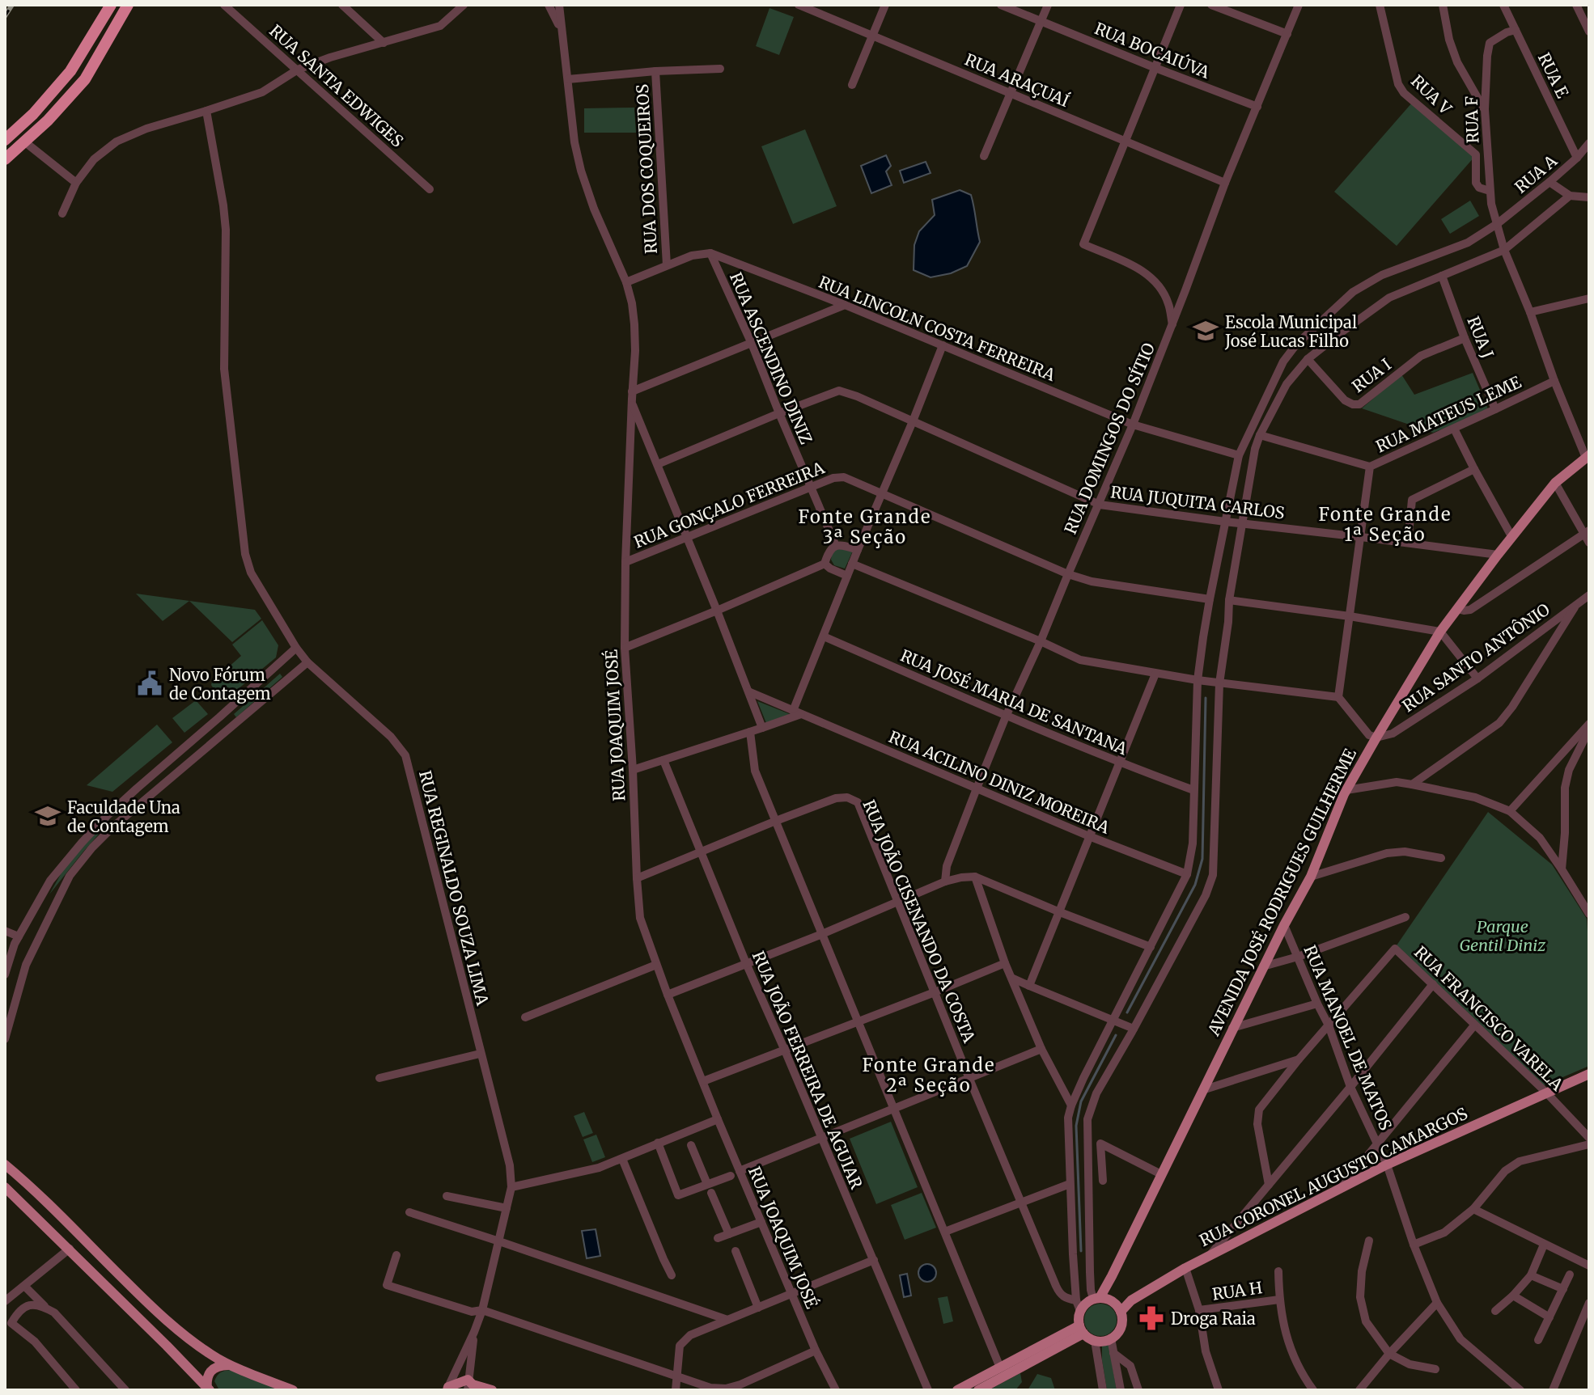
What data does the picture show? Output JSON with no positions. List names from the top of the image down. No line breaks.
{"streets":{"main road":["AVENIDA JOSÉ RODRIGUES GUILHERME","RUA CORONEL AUGUSTO CAMARGOS"],"street":["RUA BOCAIÚVA","RUA E","RUA ARAÇUAÍ","RUA SANTA EDWIGES","RUA V","RUA F","RUA DOS COQUEIROS","RUA A","RUA LINCOLN COSTA FERREIRA","RUA J","RUA ASCENDINO DINIZ","RUA I","RUA MATEUS LEME","RUA DOMINGOS DO SÍTIO","RUA JUQUITA CARLOS","RUA GONÇALO FERREIRA","RUA SANTO ANTÔNIO","RUA JOSÉ MARIA DE SANTANA","RUA JOAQUIM JOSÉ","RUA ACILINO DINIZ MOREIRA","RUA REGINALDO SOUZA LIMA","RUA JOÃO CISENANDO DA COSTA","RUA FRANCISCO VARELA","RUA MANOEL DE MATOS","RUA JOÃO FERREIRA DE AGUIAR","RUA H"]},"crossings":[["RUA BOCAIÚVA","RUA DOMINGOS DO SÍTIO"],["RUA E","RUA F"],["RUA E","RUA A"],["RUA ARAÇUAÍ","RUA DOMINGOS DO SÍTIO"],["RUA V","RUA F"],["RUA F","RUA A"],["RUA F","RUA MATEUS LEME"],["RUA F","AVENIDA JOSÉ RODRIGUES GUILHERME"],["RUA A","RUA LINCOLN COSTA FERREIRA"],["RUA A","RUA JUQUITA CARLOS"],["RUA A","RUA GONÇALO FERREIRA"],["RUA A","RUA JOSÉ MARIA DE SANTANA"],["RUA A","RUA ACILINO DINIZ MOREIRA"],["RUA LINCOLN COSTA FERREIRA","RUA ASCENDINO DINIZ"],["RUA LINCOLN COSTA FERREIRA","RUA DOMINGOS DO SÍTIO"],["RUA J","RUA I"],["RUA J","RUA MATEUS LEME"],["RUA ASCENDINO DINIZ","RUA JUQUITA CARLOS"],["RUA ASCENDINO DINIZ","RUA GONÇALO FERREIRA"],["RUA MATEUS LEME","RUA JUQUITA CARLOS"],["RUA DOMINGOS DO SÍTIO","RUA JUQUITA CARLOS"],["RUA DOMINGOS DO SÍTIO","RUA GONÇALO FERREIRA"],["RUA DOMINGOS DO SÍTIO","RUA JOSÉ MARIA DE SANTANA"],["RUA DOMINGOS DO SÍTIO","RUA ACILINO DINIZ MOREIRA"],["RUA JUQUITA CARLOS","AVENIDA JOSÉ RODRIGUES GUILHERME"],["RUA GONÇALO FERREIRA","RUA JOAQUIM JOSÉ"],["RUA SANTO ANTÔNIO","AVENIDA JOSÉ RODRIGUES GUILHERME"],["AVENIDA JOSÉ RODRIGUES GUILHERME","RUA JOÃO CISENANDO DA COSTA"],["AVENIDA JOSÉ RODRIGUES GUILHERME","RUA MANOEL DE MATOS"],["AVENIDA JOSÉ RODRIGUES GUILHERME","RUA CORONEL AUGUSTO CAMARGOS"],["RUA JOÃO CISENANDO DA COSTA","RUA CORONEL AUGUSTO CAMARGOS"],["RUA FRANCISCO VARELA","RUA MANOEL DE MATOS"],["RUA FRANCISCO VARELA","RUA CORONEL AUGUSTO CAMARGOS"],["RUA MANOEL DE MATOS","RUA CORONEL AUGUSTO CAMARGOS"]],"districts":["Fonte Grande 1ª Seção","Fonte Grande 3ª Seção","Fonte Grande 2ª Seção"],"parks":["Parque Gentil Diniz"],"places":{"school or university":["Escola Municipal José Lucas Filho","Faculdade Una de Contagem"],"public building":["Novo Fórum de Contagem"],"pharmacy":["Droga Raia"]}}
